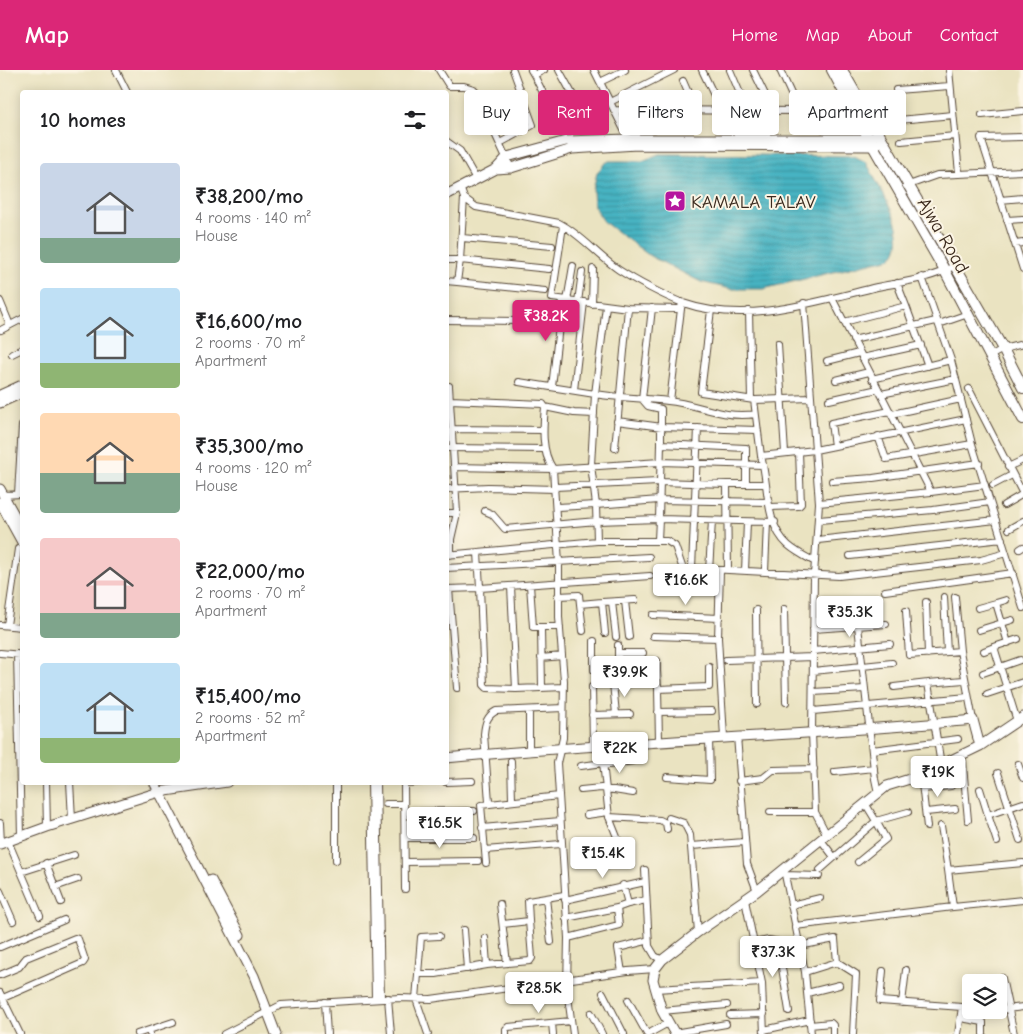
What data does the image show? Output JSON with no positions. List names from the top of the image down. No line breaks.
{"streets":{"main road":["Ajwa Road"]},"places":{"place":["KAMALA TALAV"]},"page":{"header":"Map","nav":["Home","Map","About","Contact"],"chip":["Buy","Rent","Filters","New","Apartment"],"heading":"10 homes","list":[{"name":"₹38,200/mo","note":"4 rooms · 140 m² · House"},{"name":"₹16,600/mo","note":"2 rooms · 70 m² · Apartment"},{"name":"₹35,300/mo","note":"4 rooms · 120 m² · House"},{"name":"₹22,000/mo","note":"2 rooms · 70 m² · Apartment"},{"name":"₹15,400/mo","note":"2 rooms · 52 m² · Apartment"}],"price":["₹38.2K","₹16.6K","₹35.3K","₹39.9K","₹22K","₹19K","₹16.5K","₹15.4K","₹37.3K","₹28.5K"]}}
